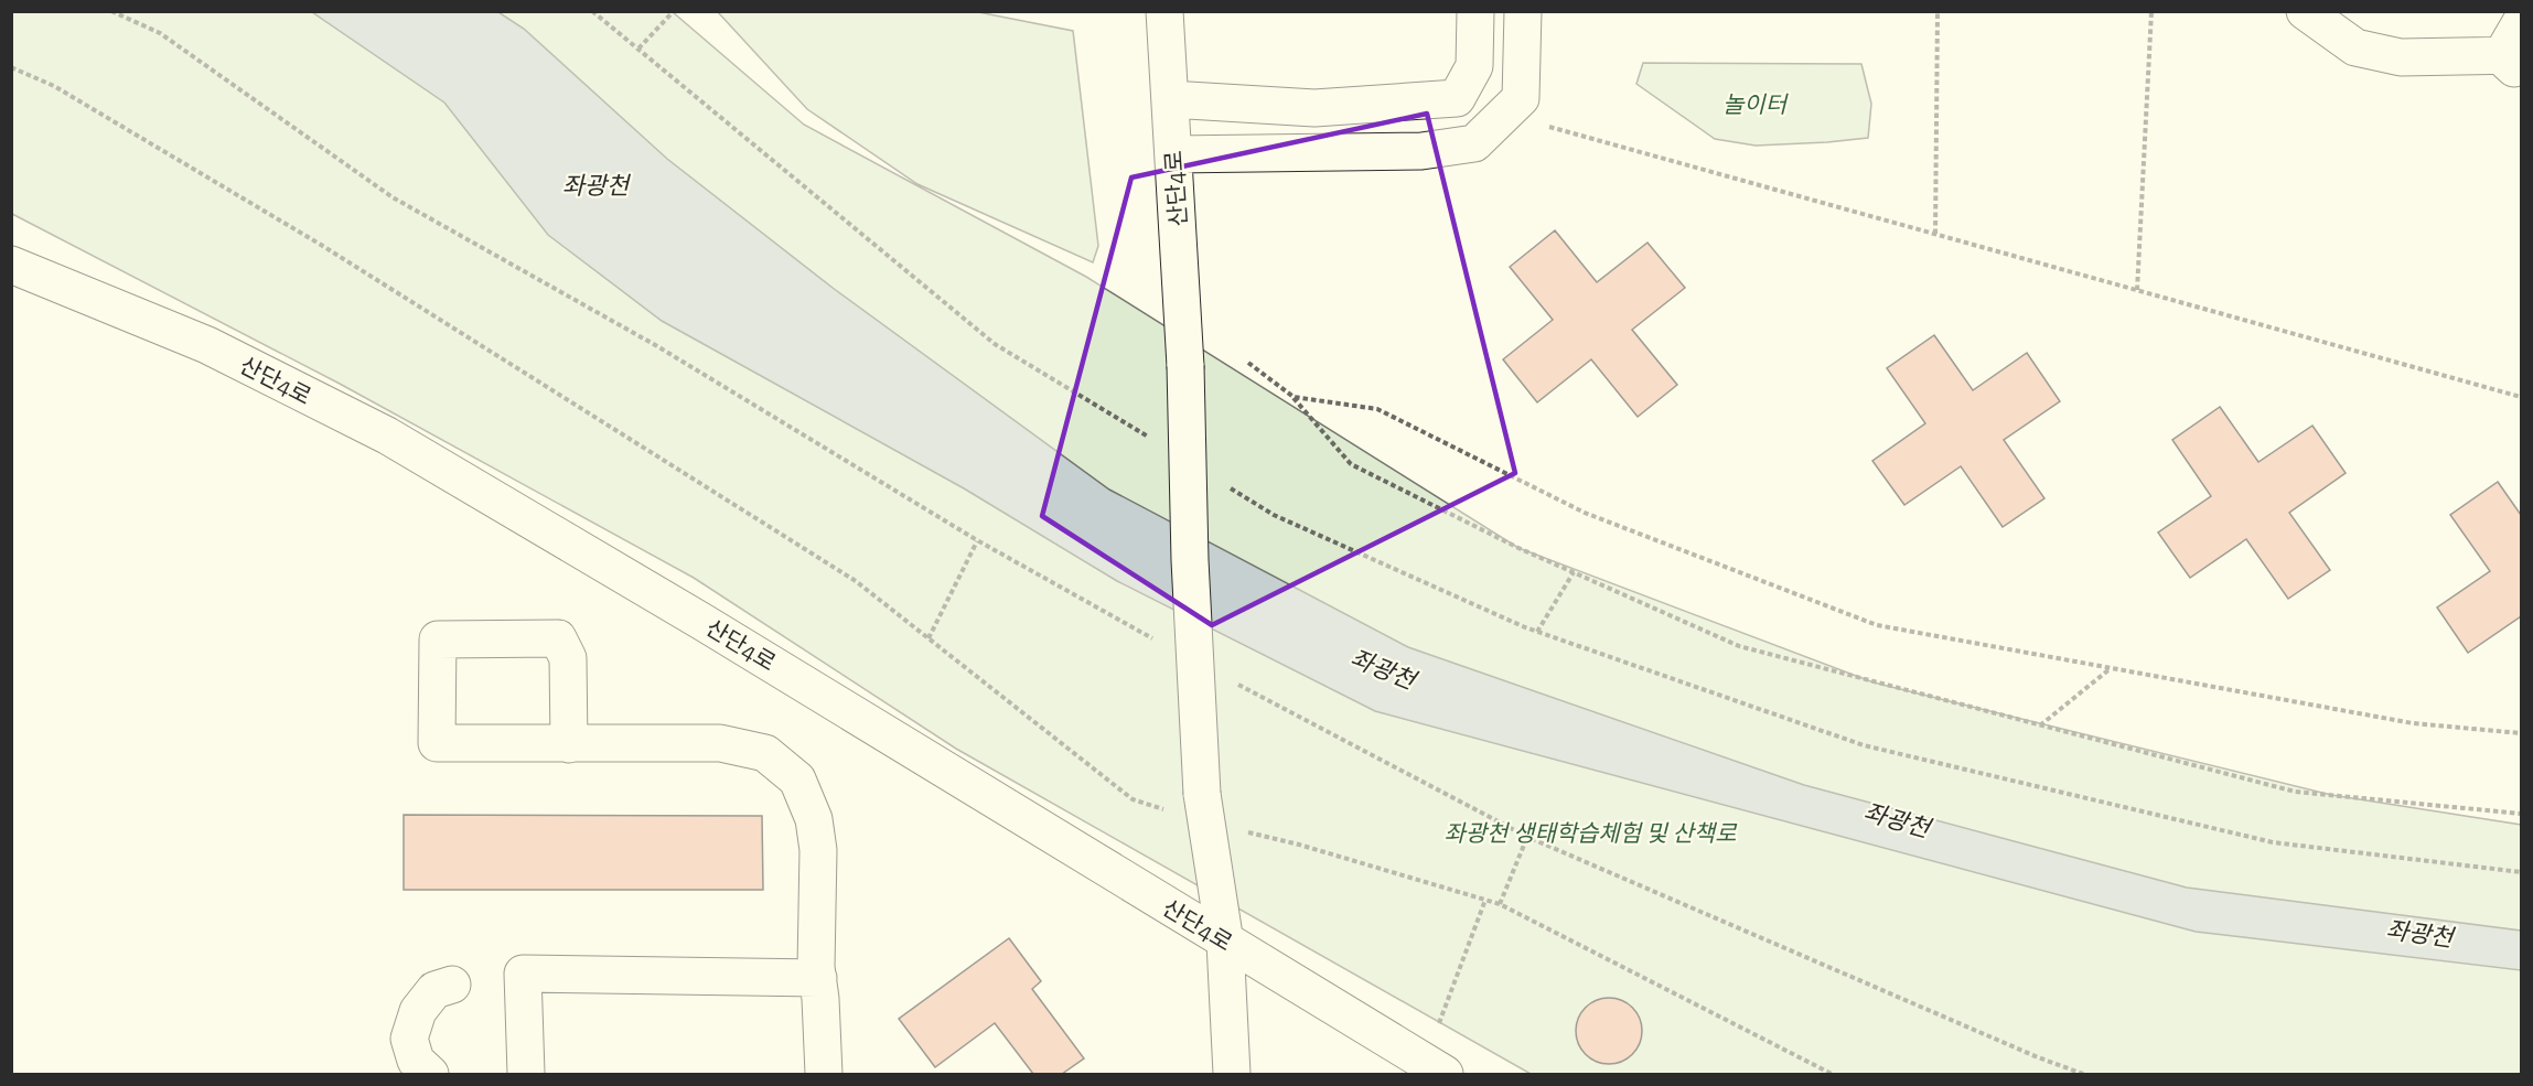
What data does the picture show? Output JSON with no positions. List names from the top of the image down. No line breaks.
{"streets":{"street":["산단4로"]},"water":["좌광천"],"parks":["놀이터","좌광천 생태학습체험 및 산책로"]}
